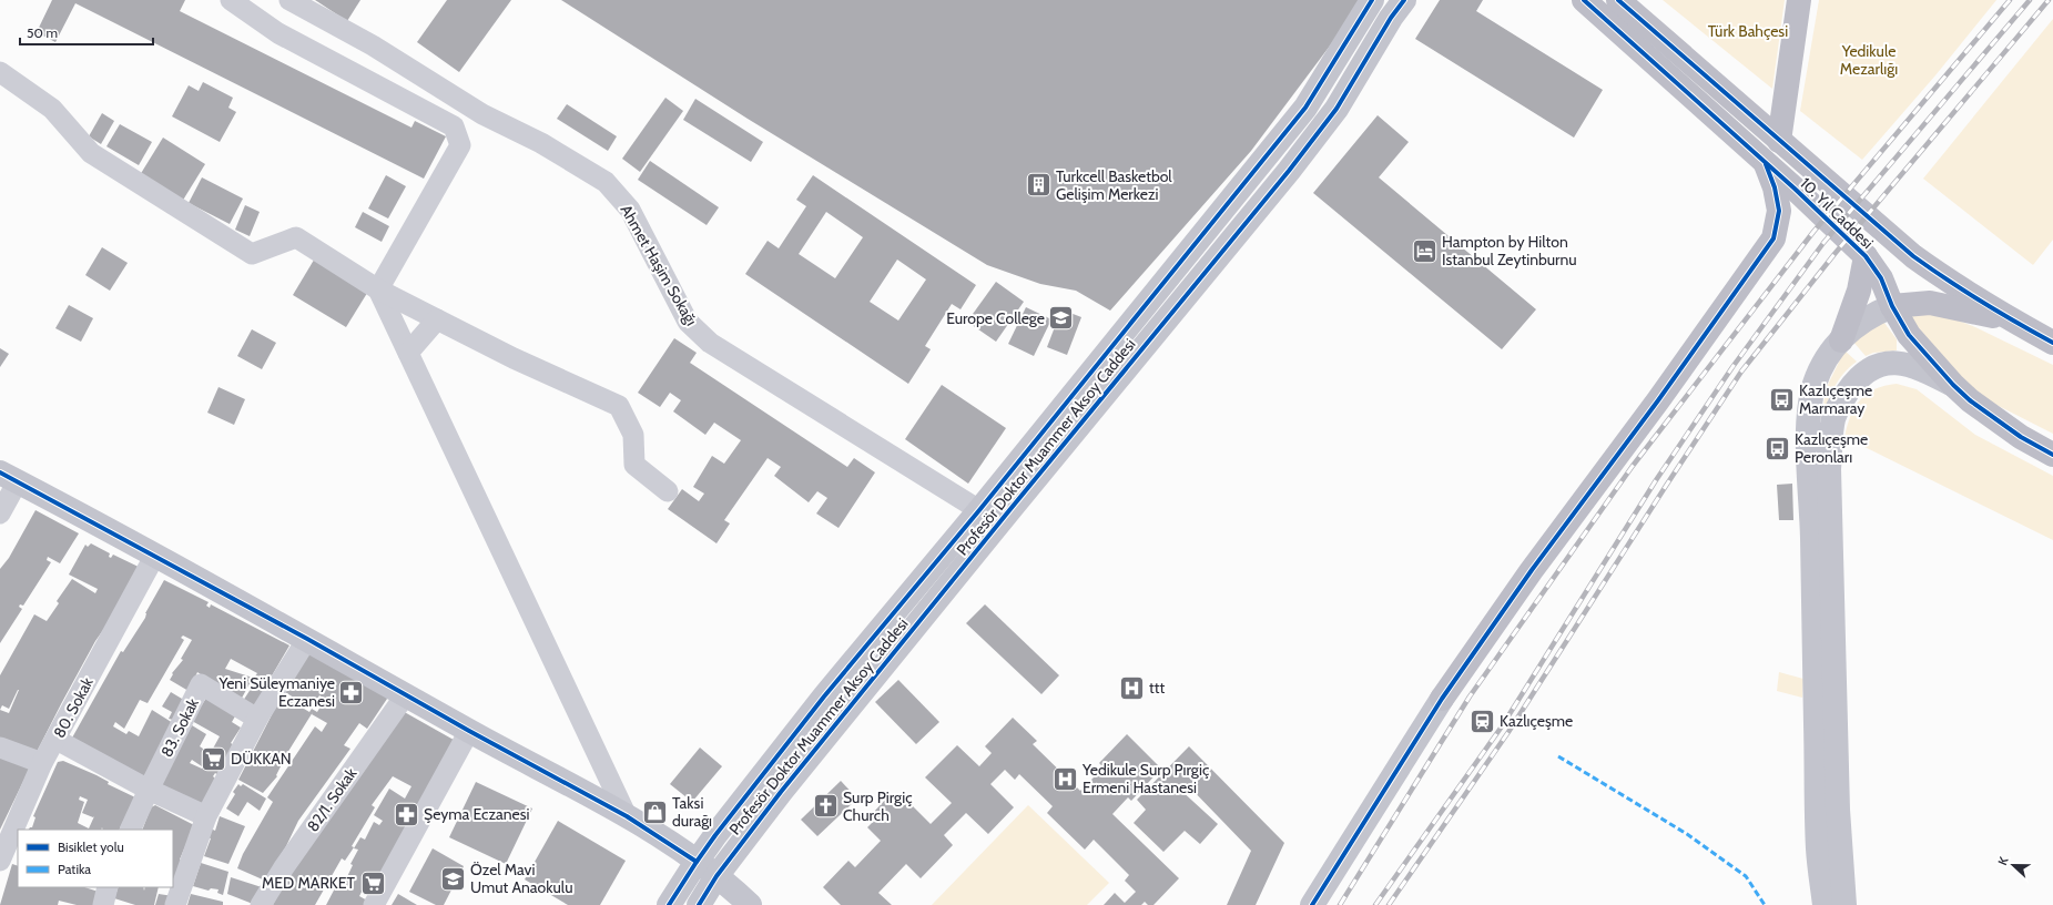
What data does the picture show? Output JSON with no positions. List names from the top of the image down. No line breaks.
{"streets":{"main road":["10. Yıl Caddesi","Profesör Doktor Muammer Aksoy Caddesi"],"street":["Ahmet Haşim Sokağı","80. Sokak","83. Sokak","82/1. Sokak"]},"crossings":[["Ahmet Haşim Sokağı","Profesör Doktor Muammer Aksoy Caddesi"]],"parks":["Türk Bahçesi","Yedikule Mezarlığı"],"places":{"building":["Turkcell Basketbol Gelişim Merkezi"],"hotel":["Hampton by Hilton Istanbul Zeytinburnu"],"school or university":["Europe College","Özel Mavi Umut Anaokulu"],"bus stop":["Kazlıçeşme Marmaray","Kazlıçeşme Peronları"],"hospital":["ttt","Yedikule Surp Pırgiç Ermeni Hastanesi"],"pharmacy":["Yeni Süleymaniye Eczanesi","Şeyma Eczanesi"],"station":["Kazlıçeşme"],"supermarket":["DÜKKAN","MED MARKET"],"church":["Surp Pirgiç Church"],"shop":["Taksi durağı"]},"legend":["Bisiklet yolu","Patika"],"scale_bar":"50 m","north":"left"}
